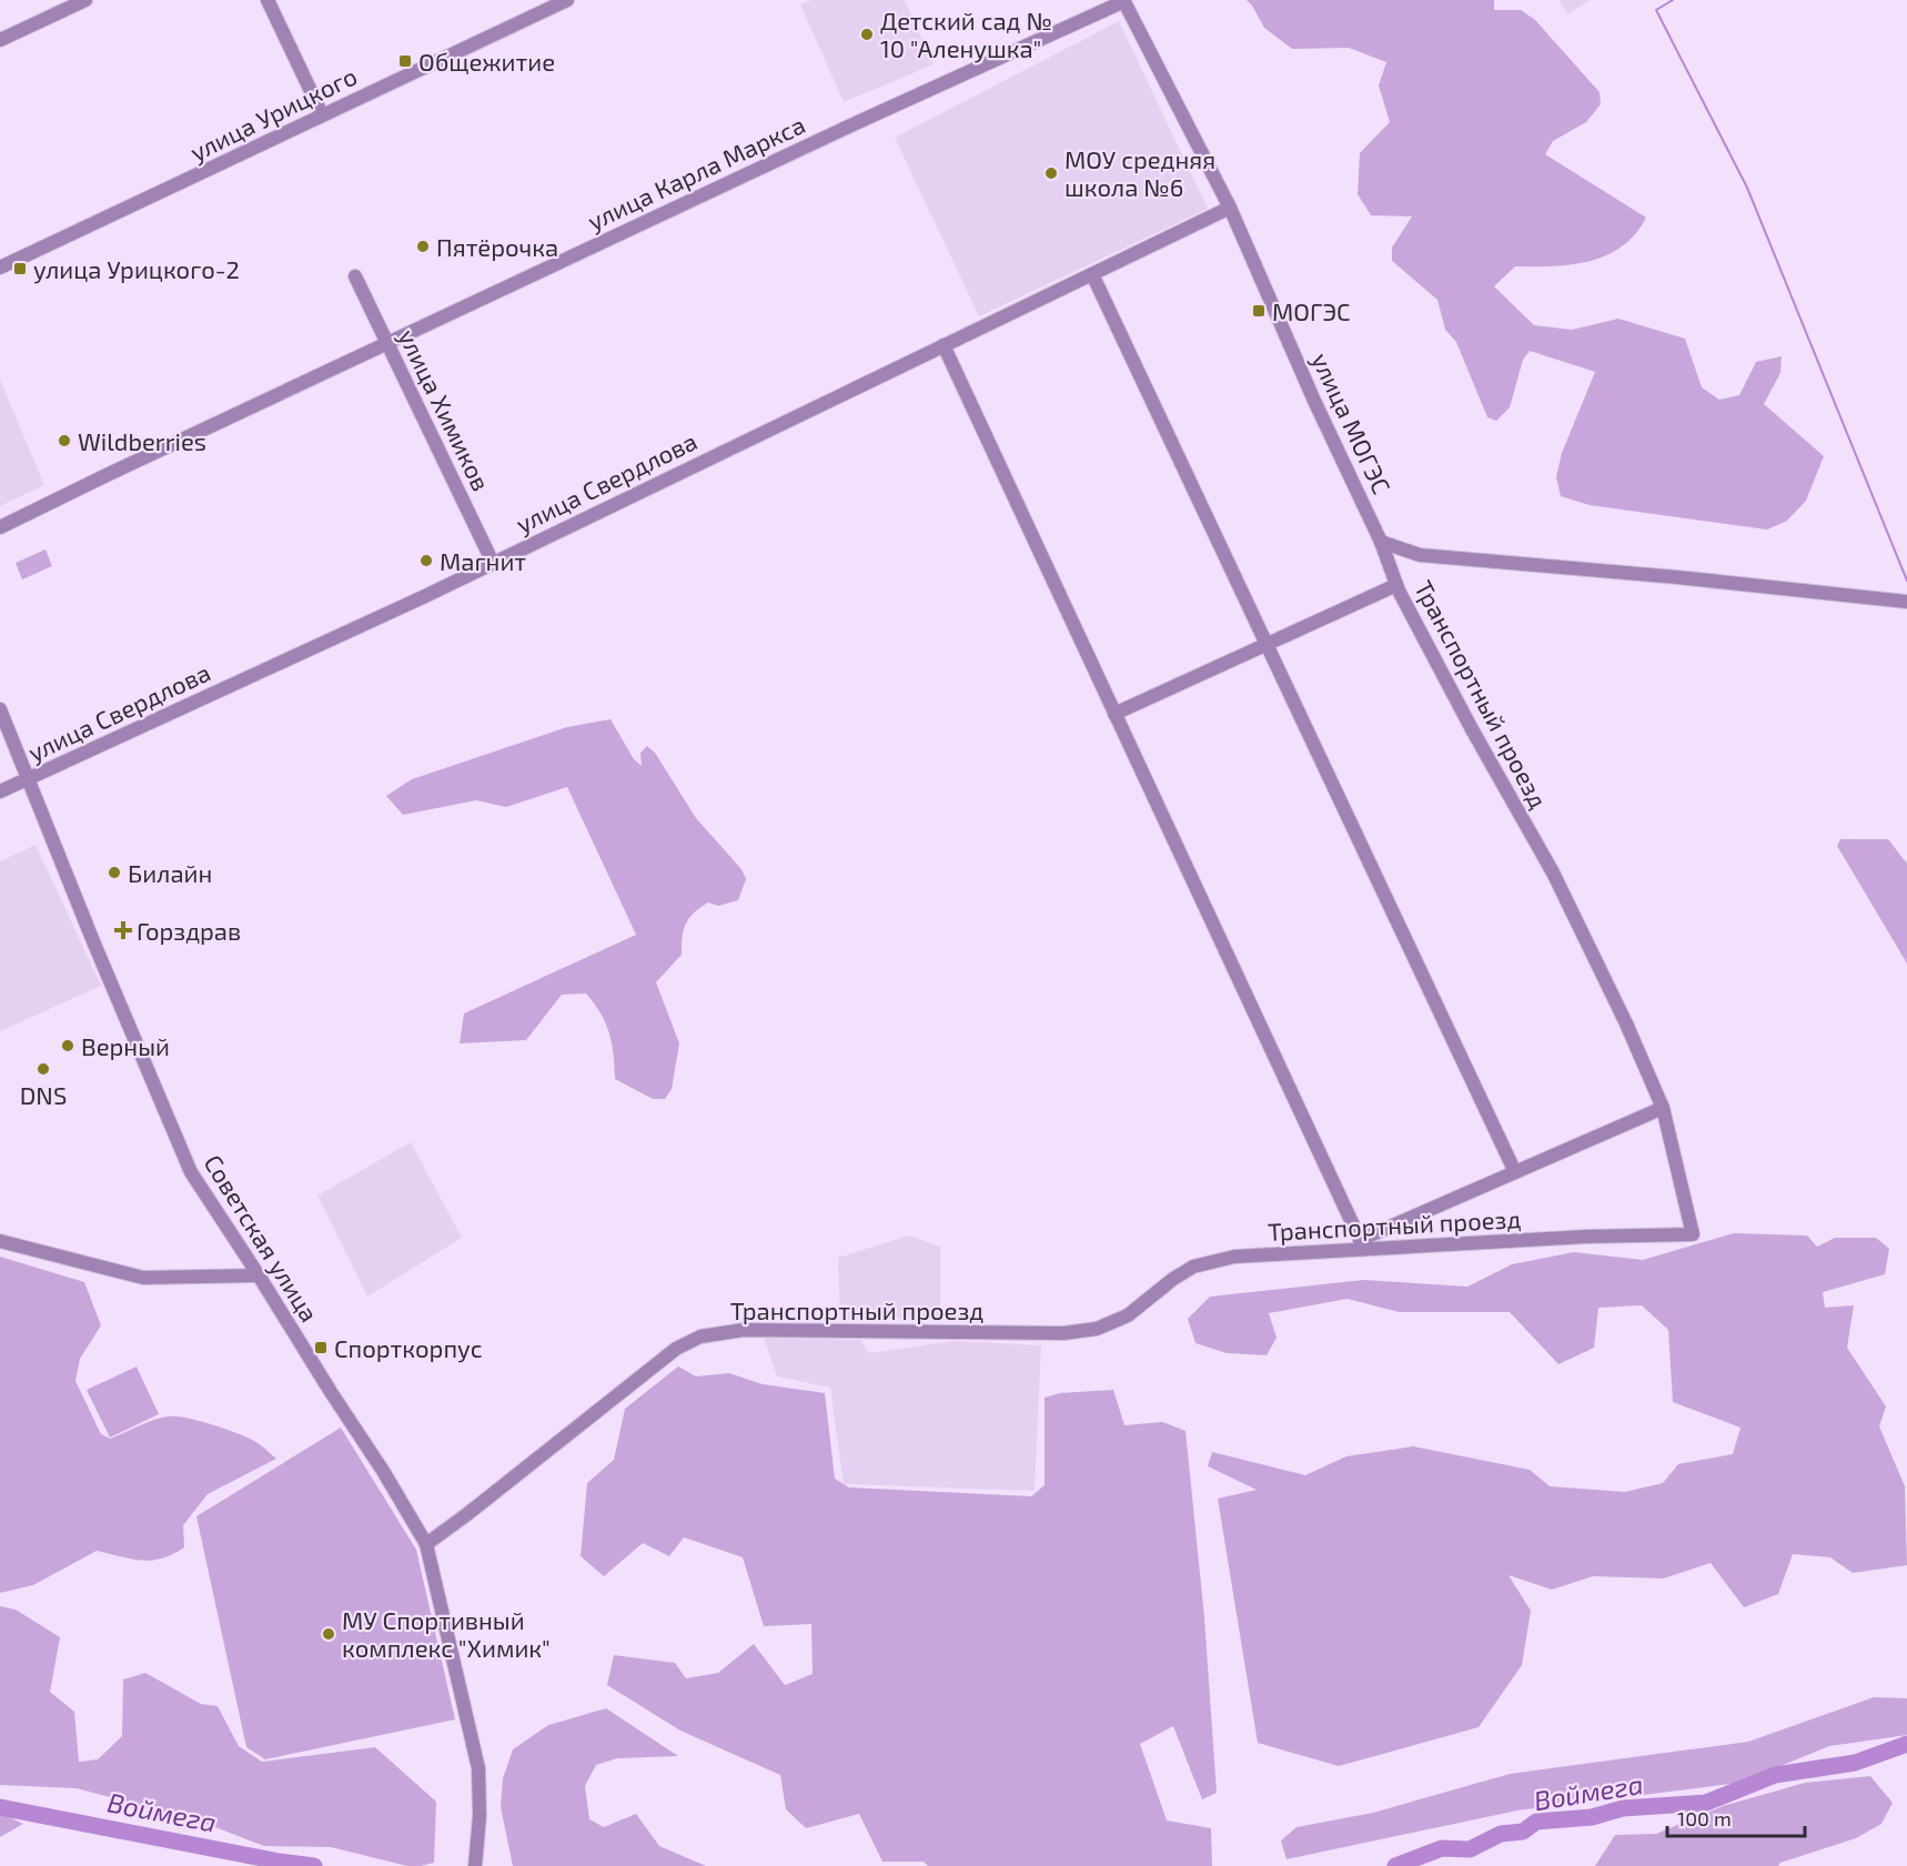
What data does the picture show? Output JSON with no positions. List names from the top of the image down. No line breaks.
{"streets":{"street":["улица Урицкого","улица Карла Маркса","улица Химиков","улица МОГЭС","улица Свердлова","Транспортный проезд","Советская улица"]},"crossings":[["улица Карла Маркса","улица Химиков"],["улица Карла Маркса","улица МОГЭС"],["улица Химиков","улица Свердлова"],["улица МОГЭС","улица Свердлова"],["улица МОГЭС","Транспортный проезд"],["улица Свердлова","Советская улица"],["Транспортный проезд","Советская улица"]],"water":["Воймега"],"places":{"other":["Детский сад № 10 \"Аленушка\"","МОУ средняя школа №6","Пятёрочка","Wildberries","Магнит","Билайн","Верный","DNS","МУ Спортивный комплекс \"Химик\""],"transit":["Общежитие","улица Урицкого-2","МОГЭС","Спорткорпус"],"health":["Горздрав"]},"scale_bar":"100 m"}
